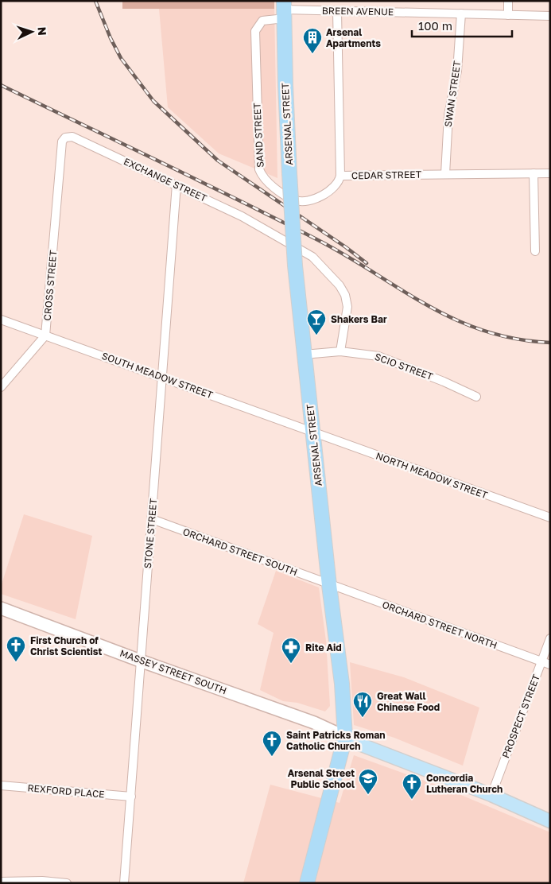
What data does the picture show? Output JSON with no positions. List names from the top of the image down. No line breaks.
{"streets":{"highway":["ARSENAL STREET"],"main road":["MASSEY STREET SOUTH"],"street":["BREEN AVENUE","SWAN STREET","SAND STREET","CEDAR STREET","EXCHANGE STREET","CROSS STREET","SCIO STREET","SOUTH MEADOW STREET","NORTH MEADOW STREET","STONE STREET","ORCHARD STREET SOUTH","ORCHARD STREET NORTH","PROSPECT STREET","REXFORD PLACE"]},"crossings":[["BREEN AVENUE","SWAN STREET"],["BREEN AVENUE","ARSENAL STREET"],["BREEN AVENUE","SAND STREET"],["BREEN AVENUE","CEDAR STREET"],["SWAN STREET","CEDAR STREET"],["ARSENAL STREET","SAND STREET"],["ARSENAL STREET","SCIO STREET"],["ARSENAL STREET","SOUTH MEADOW STREET"],["ARSENAL STREET","NORTH MEADOW STREET"],["ARSENAL STREET","ORCHARD STREET SOUTH"],["ARSENAL STREET","ORCHARD STREET NORTH"],["ARSENAL STREET","MASSEY STREET SOUTH"],["SAND STREET","CEDAR STREET"],["EXCHANGE STREET","CROSS STREET"],["EXCHANGE STREET","SCIO STREET"],["EXCHANGE STREET","STONE STREET"],["CROSS STREET","SOUTH MEADOW STREET"],["SOUTH MEADOW STREET","NORTH MEADOW STREET"],["SOUTH MEADOW STREET","STONE STREET"],["STONE STREET","ORCHARD STREET SOUTH"],["STONE STREET","MASSEY STREET SOUTH"],["STONE STREET","REXFORD PLACE"],["ORCHARD STREET SOUTH","ORCHARD STREET NORTH"],["ORCHARD STREET NORTH","PROSPECT STREET"]],"places":{"building":["Arsenal Apartments"],"bar":["Shakers Bar"],"church":["First Church of Christ Scientist","Saint Patricks Roman Catholic Church","Concordia Lutheran Church"],"pharmacy":["Rite Aid"],"restaurant":["Great Wall Chinese Food"],"school or university":["Arsenal Street Public School"]},"scale_bar":"100 m","north":"right"}
